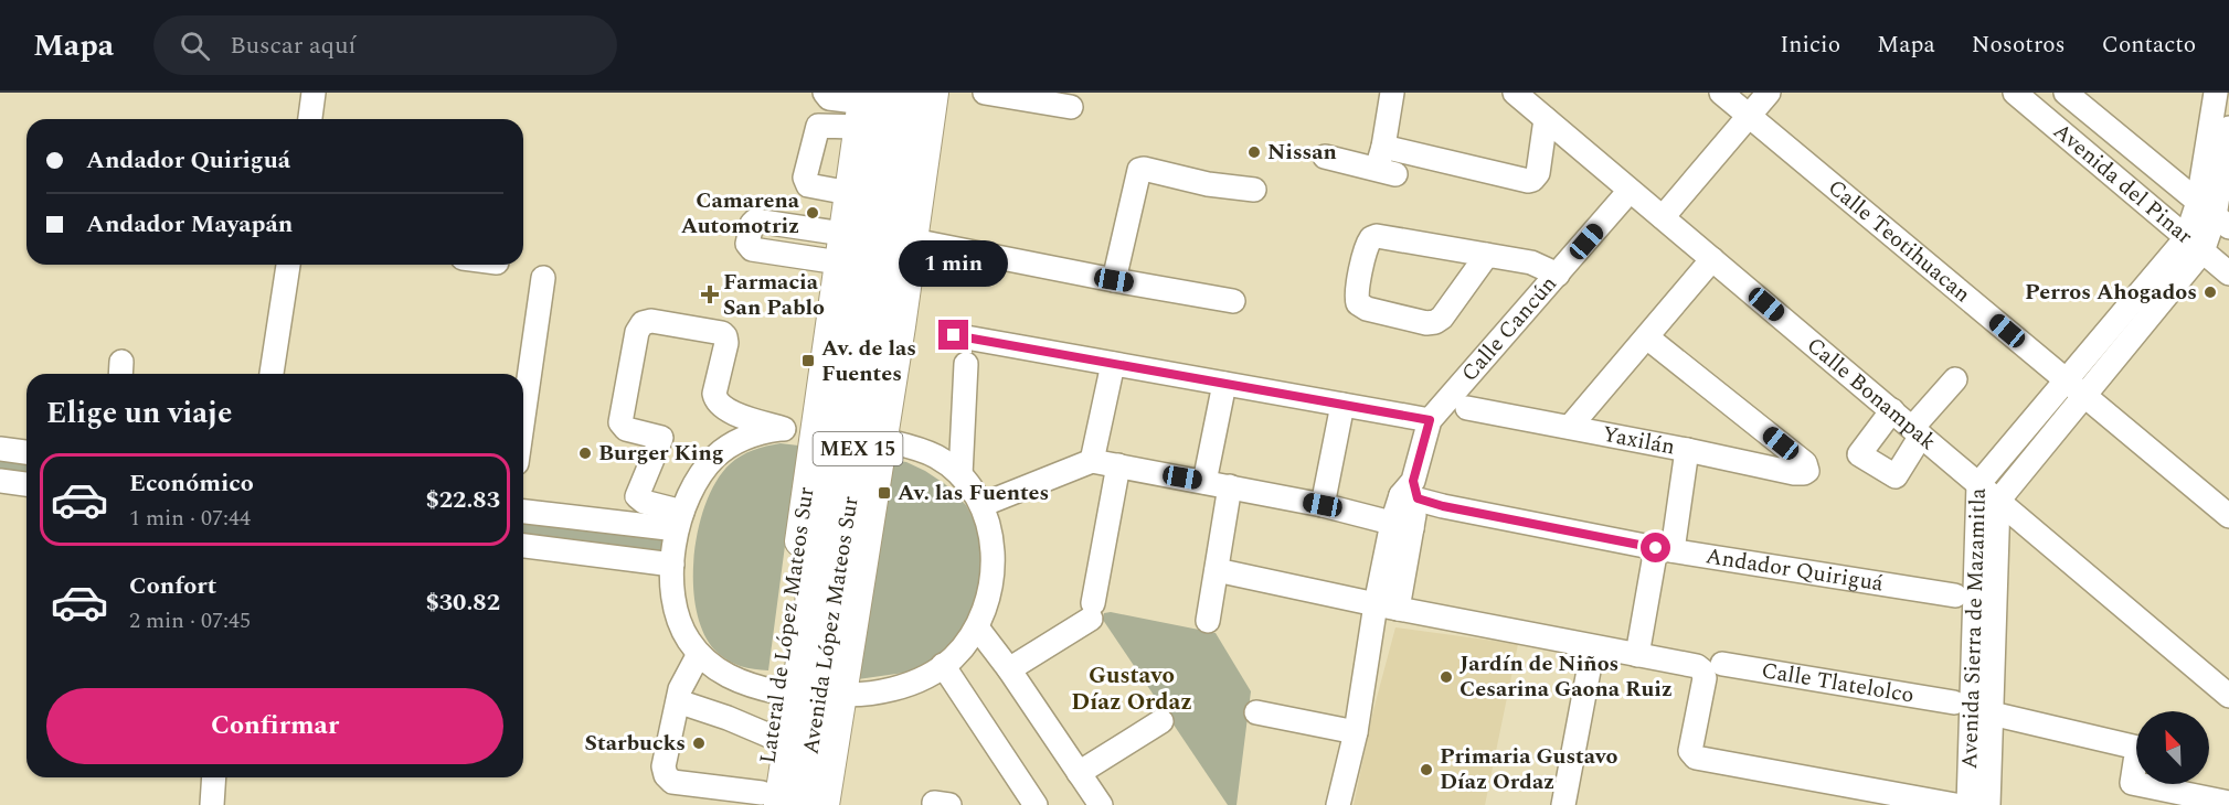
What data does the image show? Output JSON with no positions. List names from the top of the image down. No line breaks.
{"streets":{"main road":["MEX 15","Lateral de López Mateos Sur","Avenida López Mateos Sur"],"street":["Avenida del Pinar","Calle Teotihuacan","Calle Cancún","Calle Bonampak","Yaxilán","Andador Quiriguá","Avenida Sierra de Mazamitla","Calle Tlatelolco"]},"crossings":[["Avenida del Pinar","Avenida Sierra de Mazamitla"],["Calle Teotihuacan","Avenida Sierra de Mazamitla"],["Calle Cancún","Calle Bonampak"],["Calle Cancún","Andador Quiriguá"],["Calle Cancún","Calle Tlatelolco"],["Calle Bonampak","Avenida Sierra de Mazamitla"],["Lateral de López Mateos Sur","Avenida López Mateos Sur"]],"districts":["Gustavo Díaz Ordaz"],"places":{"other":["Nissan","Camarena Automotriz","Perros Ahogados","Burger King","Jardín de Niños Cesarina Gaona Ruiz","Starbucks","Primaria Gustavo Díaz Ordaz"],"health":["Farmacia San Pablo"],"transit":["Av. de las Fuentes","Av. las Fuentes"]},"north":"top left","page":{"header":"Mapa","search":"Buscar aquí","nav":["Inicio","Mapa","Nosotros","Contacto"],"banner":["Andador Quiriguá","Andador Mayapán"],"bubble":"1 min","heading":"Elige un viaje","list":[{"name":"Económico","note":"1 min · 07:44","value":"$22.83"},{"name":"Confort","note":"2 min · 07:45","value":"$30.82"}],"buttons":"Confirmar"}}
